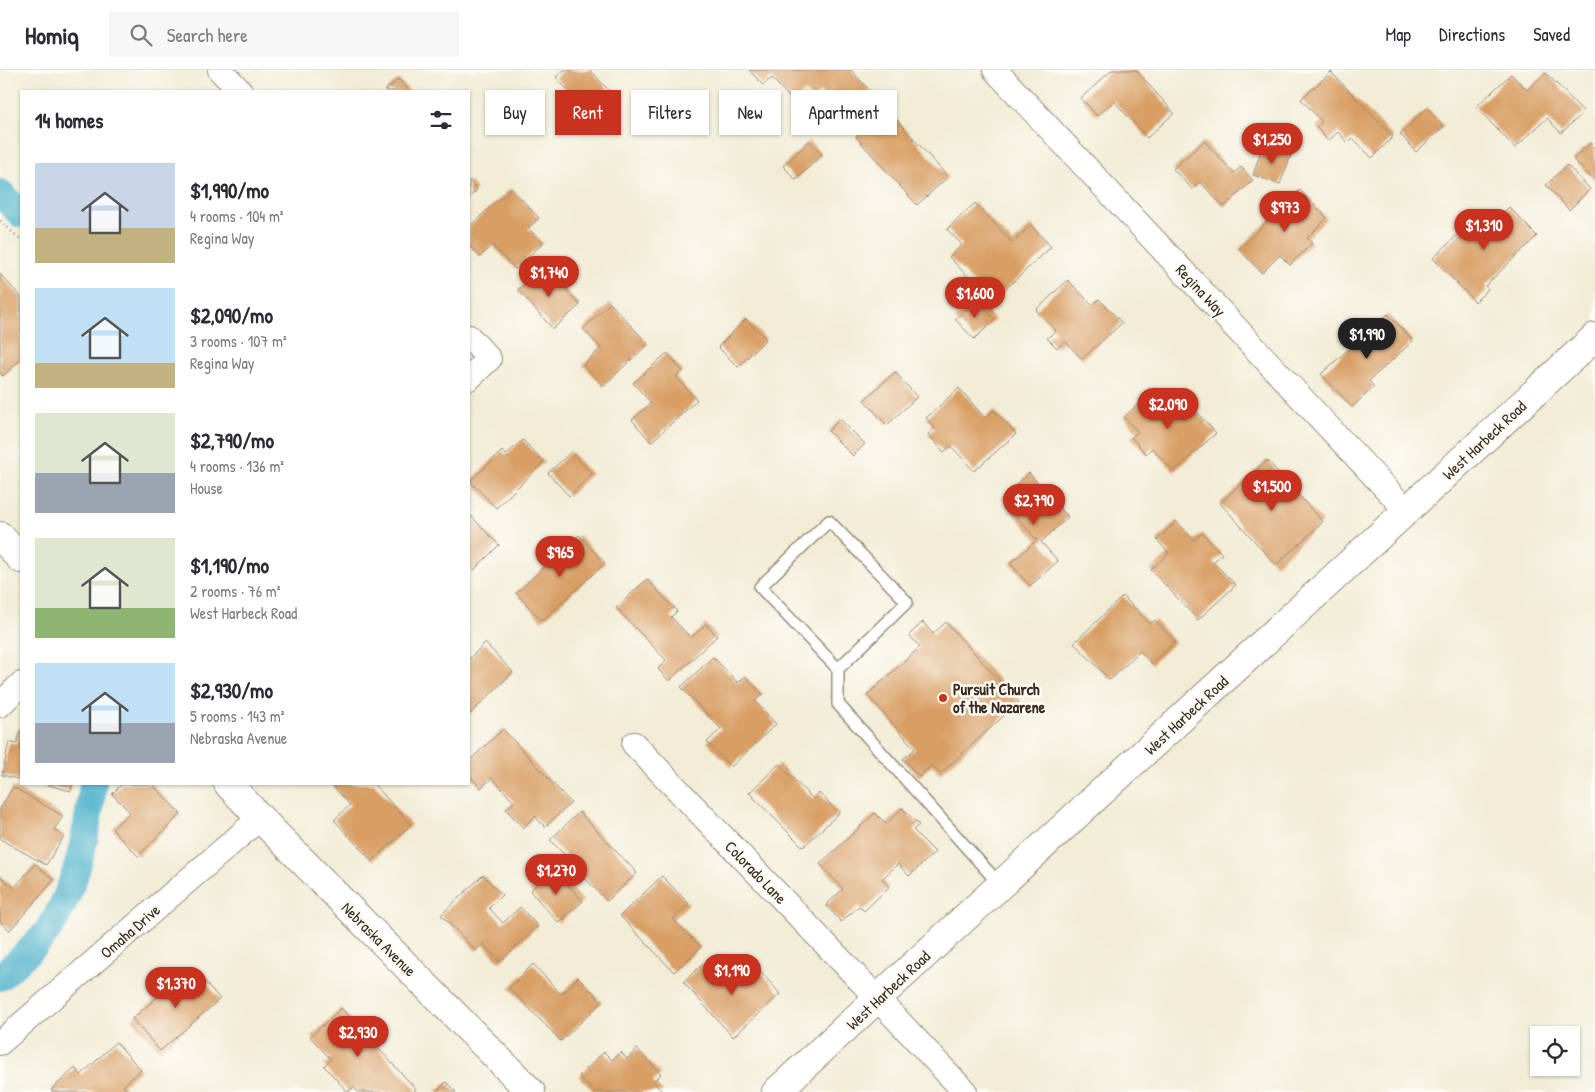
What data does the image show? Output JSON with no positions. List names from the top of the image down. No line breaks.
{"streets":{"street":["Regina Way","West Harbeck Road","Colorado Lane","Omaha Drive","Nebraska Avenue"]},"crossings":[["Regina Way","West Harbeck Road"],["West Harbeck Road","Colorado Lane"],["Omaha Drive","Nebraska Avenue"]],"places":["Pursuit Church of the Nazarene"],"page":{"header":"Homiq","search":"Search here","nav":["Map","Directions","Saved"],"chip":["Buy","Rent","Filters","New","Apartment"],"heading":"14 homes","price":["$1,250","$973","$1,310","$1,740","$1,600","$1,990","$2,090","$1,500","$2,790","$965","$1,270","$1,190","$1,370","$2,930"],"list":[{"name":"$1,990/mo","note":"4 rooms · 104 m² · Regina Way"},{"name":"$2,090/mo","note":"3 rooms · 107 m² · Regina Way"},{"name":"$2,790/mo","note":"4 rooms · 136 m² · House"},{"name":"$1,190/mo","note":"2 rooms · 76 m² · West Harbeck Road"},{"name":"$2,930/mo","note":"5 rooms · 143 m² · Nebraska Avenue"}]}}
